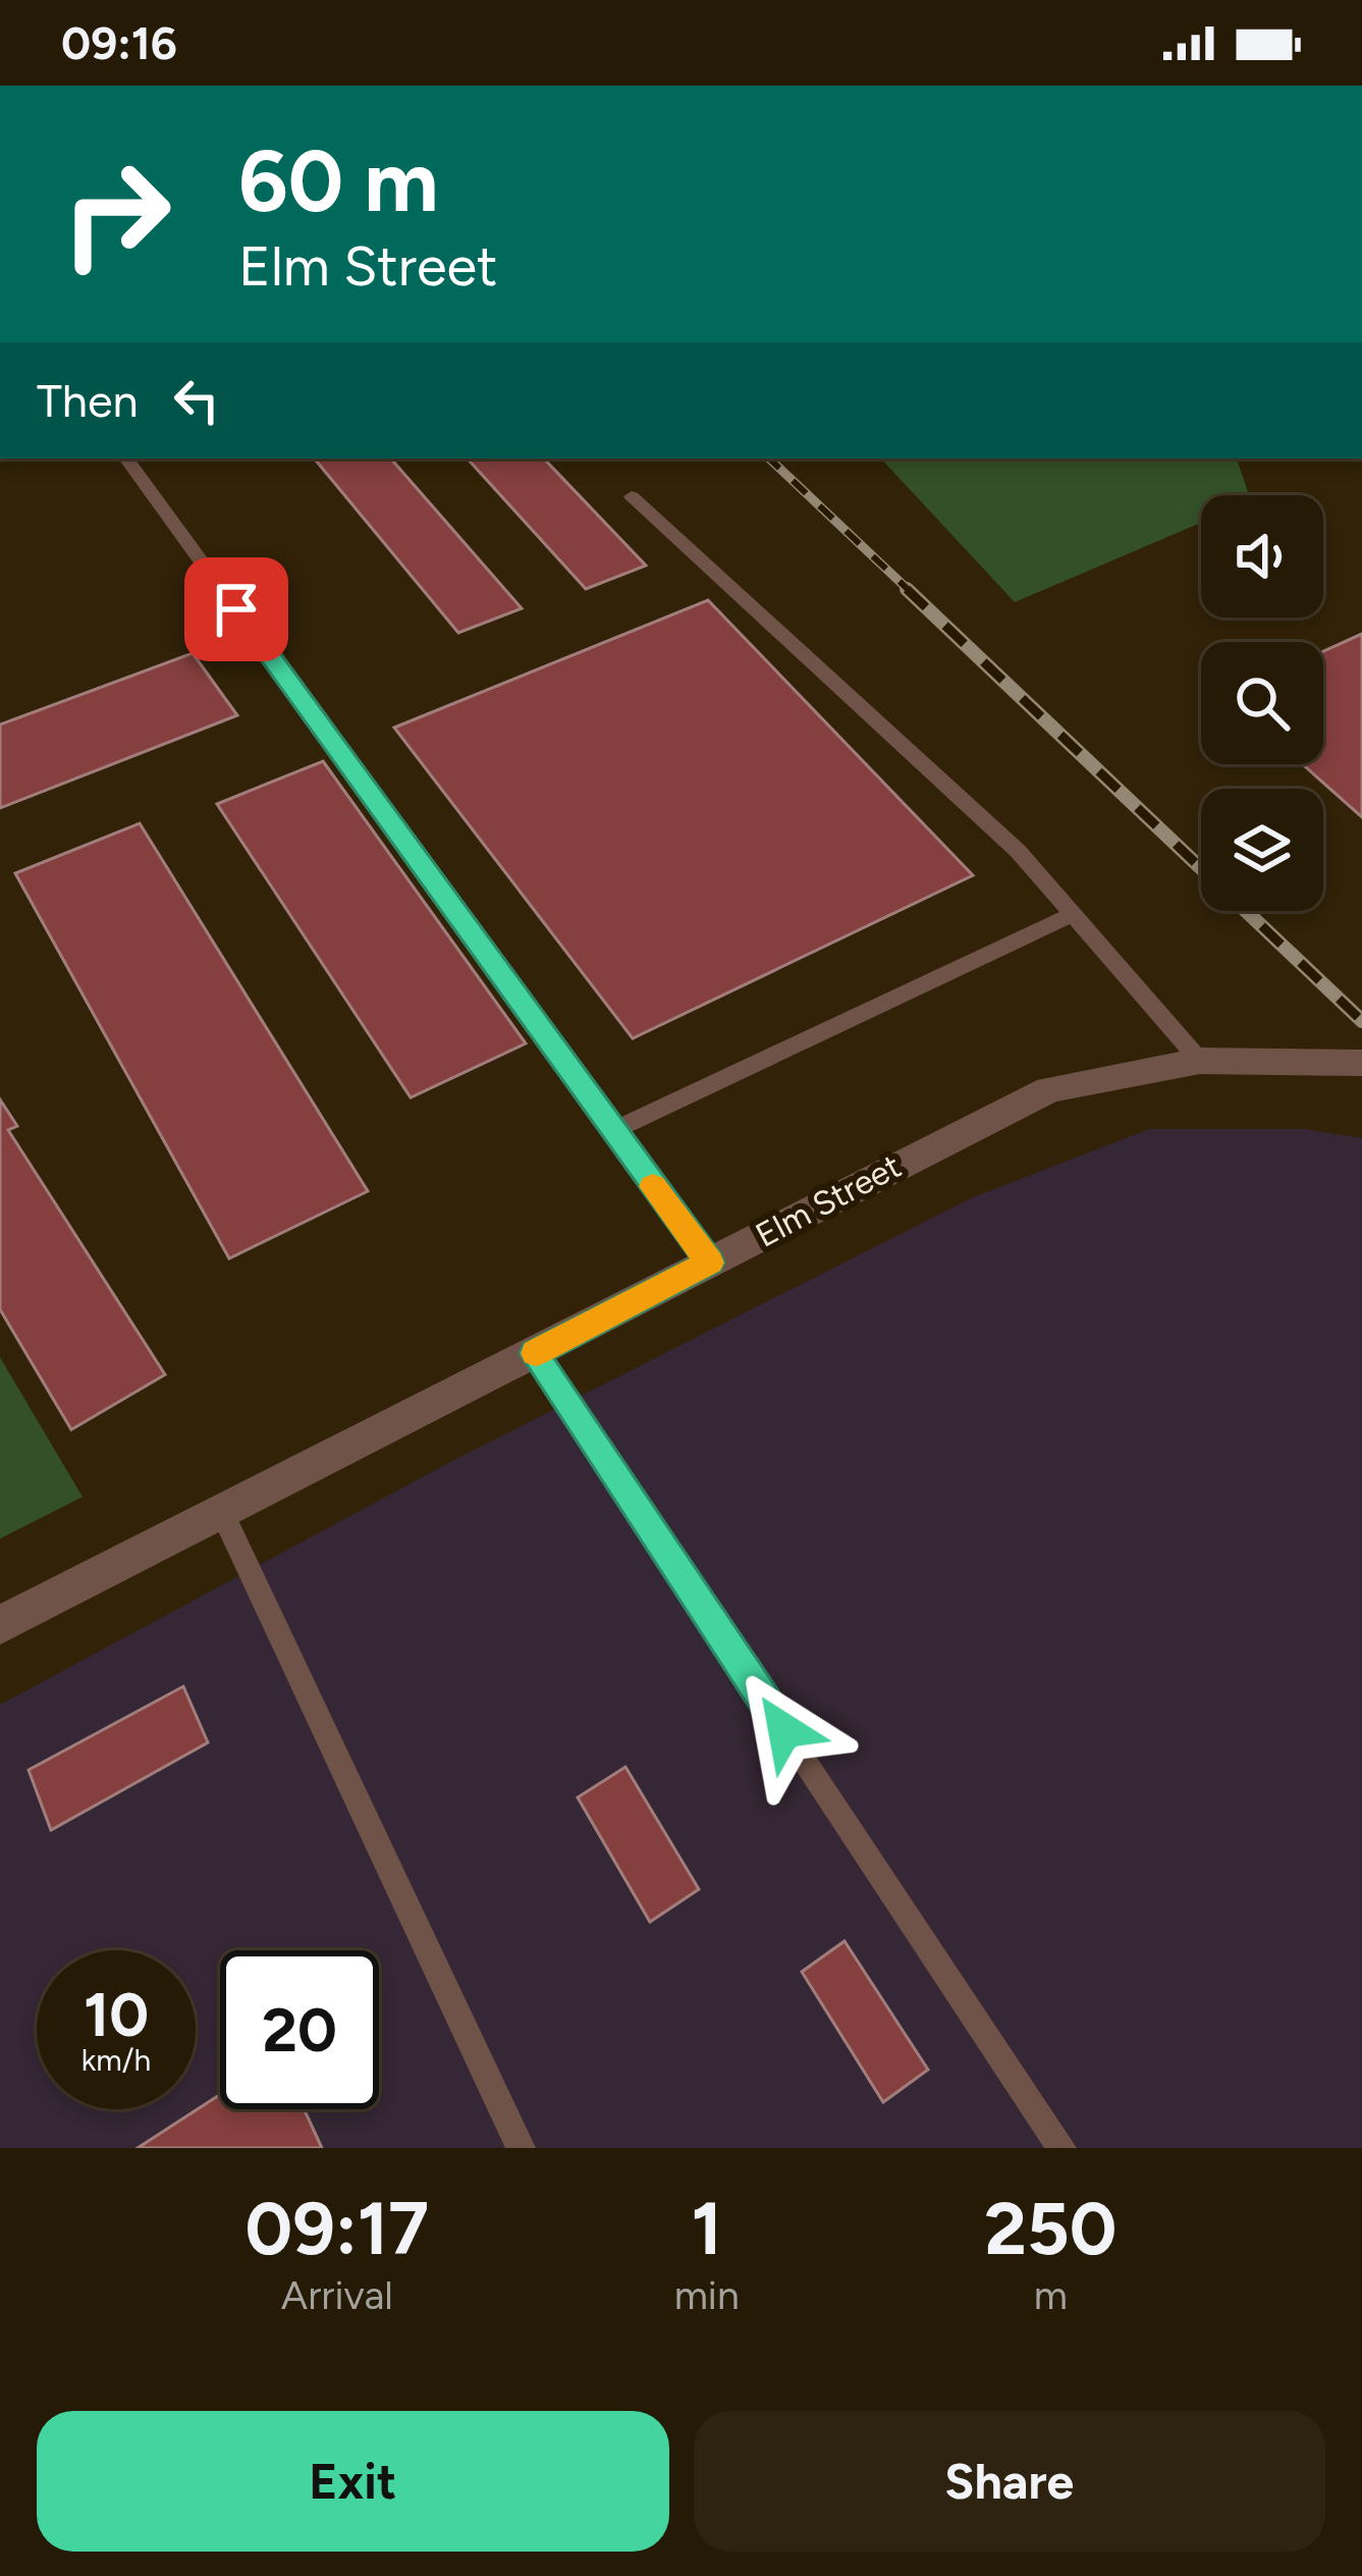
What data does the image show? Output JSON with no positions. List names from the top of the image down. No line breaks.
{"streets":{"street":["Elm Street"]},"page":{"status":"09:16","turn":["60 m","Elm Street"],"then":"Then","speed":"10 km/h","limit":"20","eta":["09:17","Arrival","1","min","250","m"],"buttons":["Exit","Share"]}}
